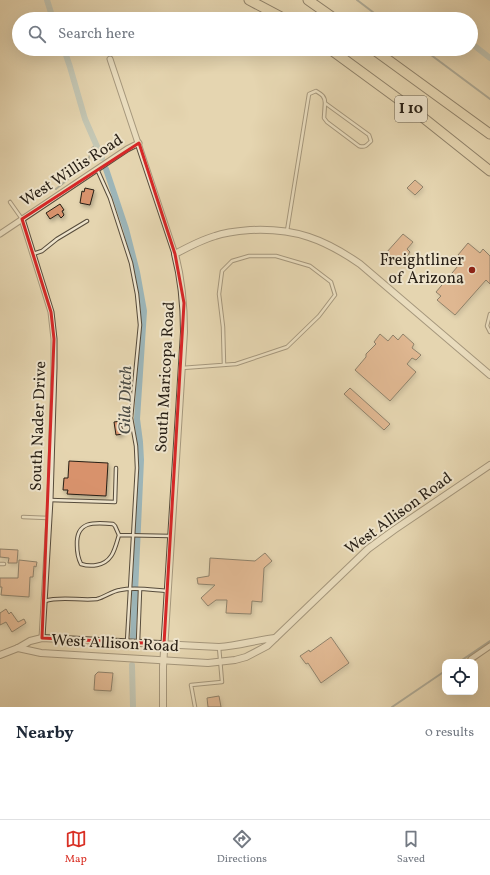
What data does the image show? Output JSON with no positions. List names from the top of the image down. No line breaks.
{"streets":{"highway":["I 10"],"street":["West Willis Road","South Maricopa Road","South Nader Drive","West Allison Road"]},"crossings":[["West Willis Road","South Maricopa Road"],["West Willis Road","South Nader Drive"],["South Maricopa Road","West Allison Road"],["South Nader Drive","West Allison Road"]],"water":["Gila Ditch"],"places":["Freightliner of Arizona"],"page":{"search":"Search here","heading":["Nearby","0 results"],"nav":["Map","Directions","Saved"]}}
